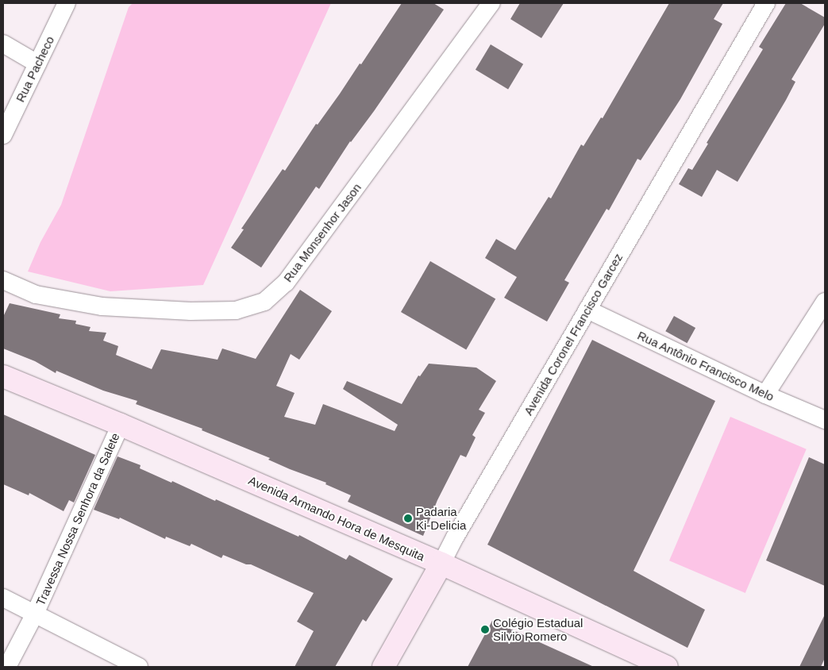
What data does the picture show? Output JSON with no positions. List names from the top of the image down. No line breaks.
{"streets":{"main road":["Avenida Coronel Francisco Garcez","Avenida Armando Hora de Mesquita"],"street":["Rua Pacheco","Rua Monsenhor Jason","Rua Antônio Francisco Melo","Travessa Nossa Senhora da Salete"]},"crossings":[["Avenida Coronel Francisco Garcez","Rua Antônio Francisco Melo"],["Avenida Coronel Francisco Garcez","Avenida Armando Hora de Mesquita"],["Avenida Armando Hora de Mesquita","Travessa Nossa Senhora da Salete"]],"places":["Padaria Ki-Delicia","Colégio Estadual Silvio Romero"]}
